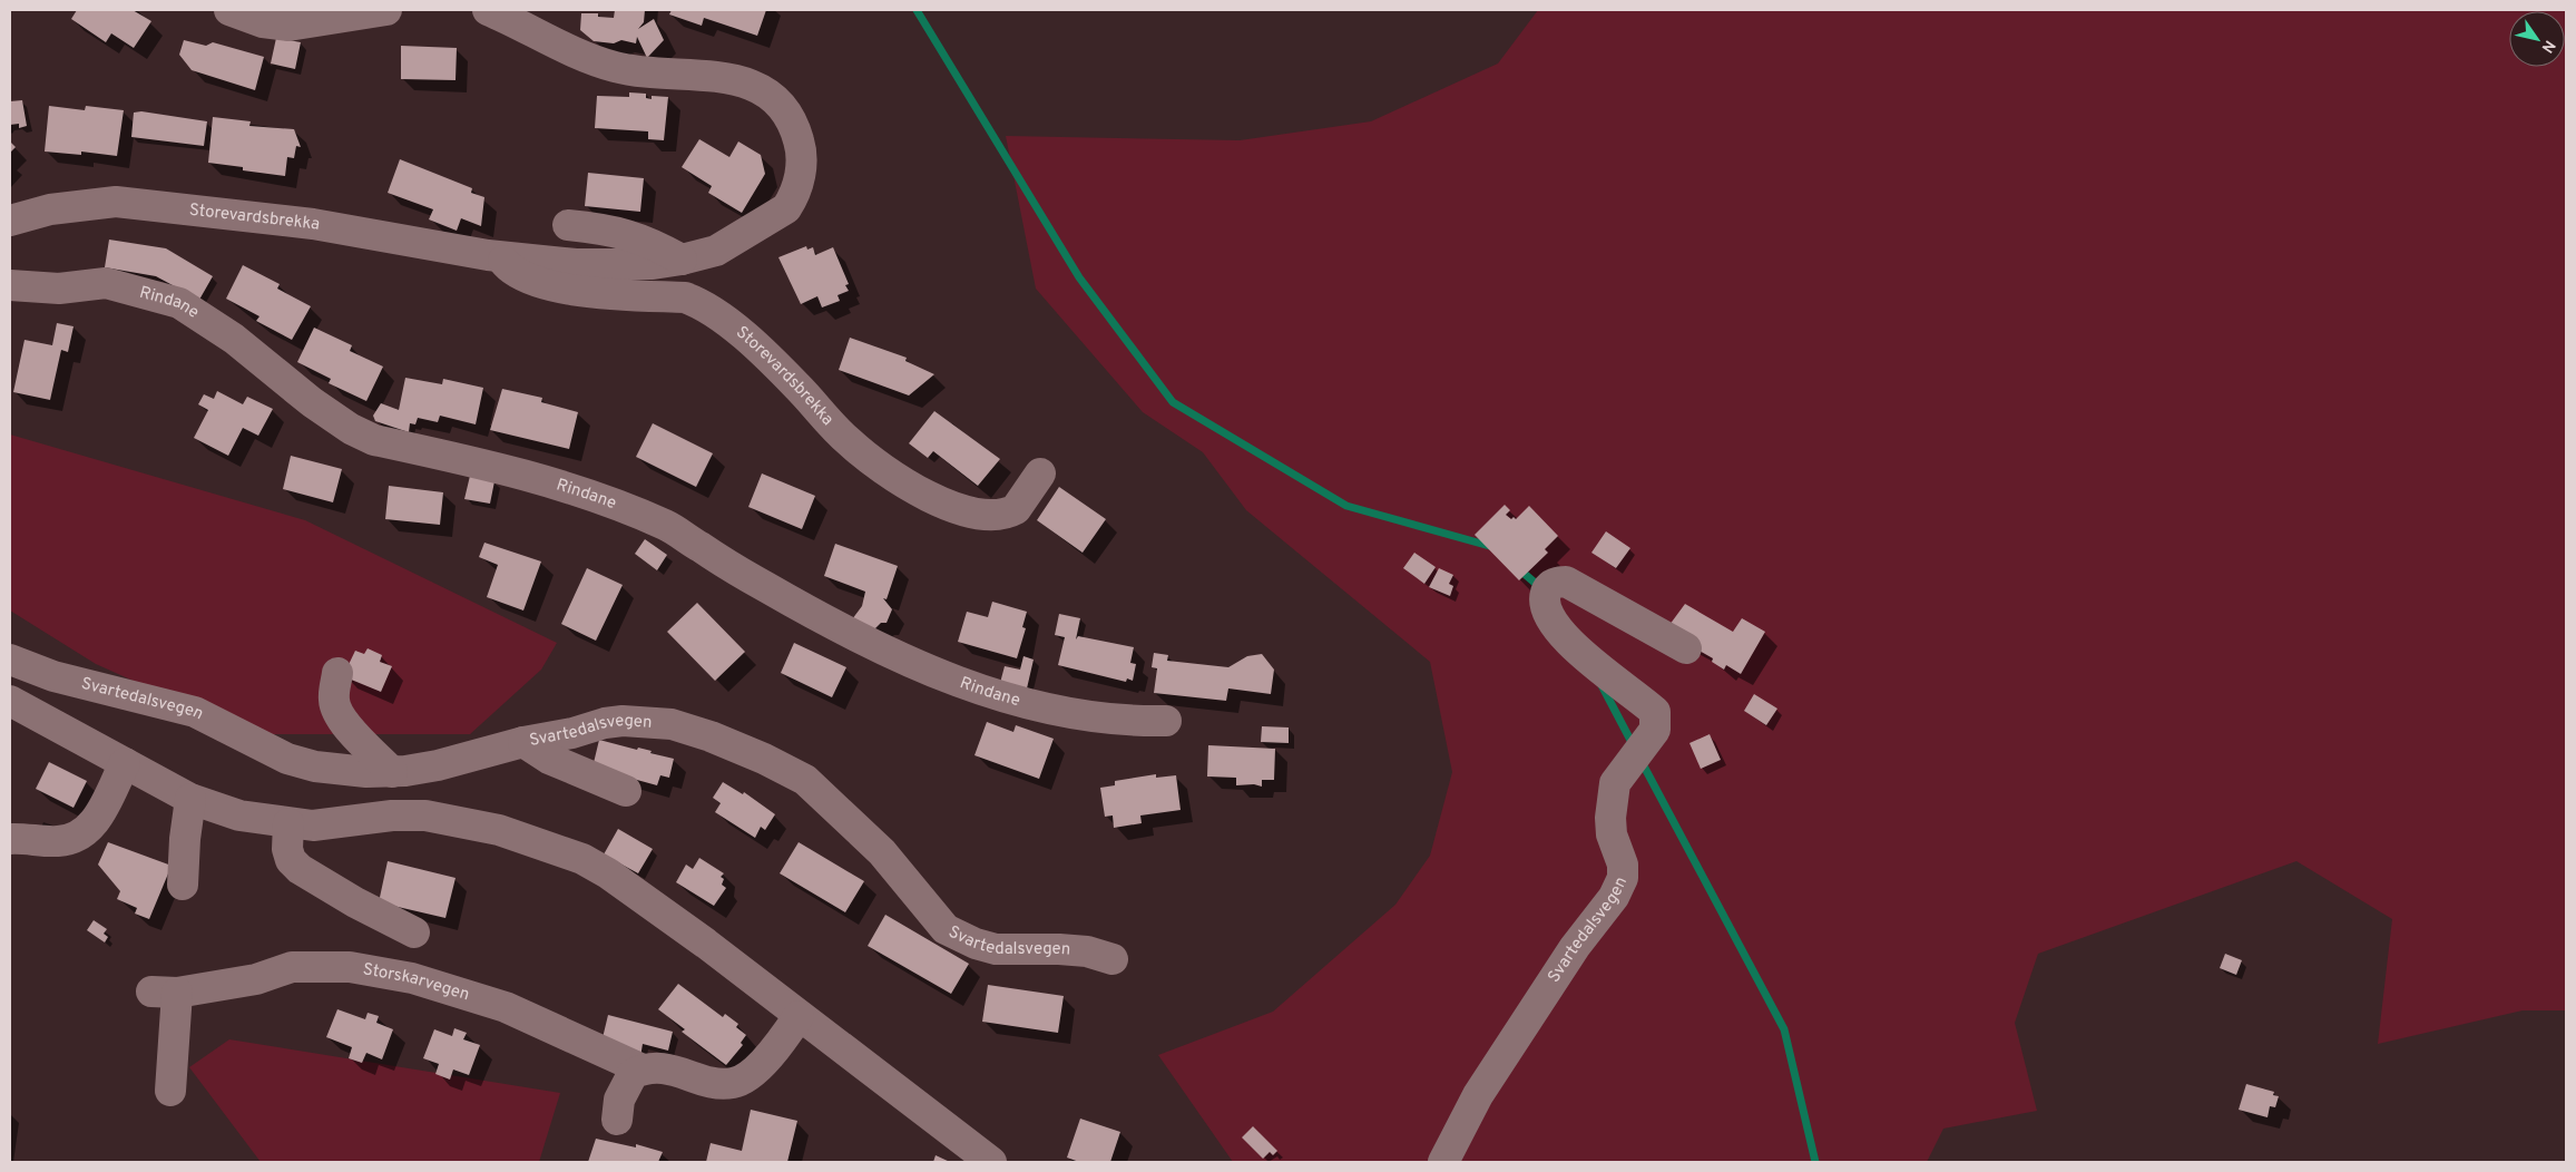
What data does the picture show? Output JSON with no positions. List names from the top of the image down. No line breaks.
{"streets":{"street":["Storevardsbrekka","Rindane","Svartedalsvegen","Storskarvegen"]},"north":"bottom right"}
